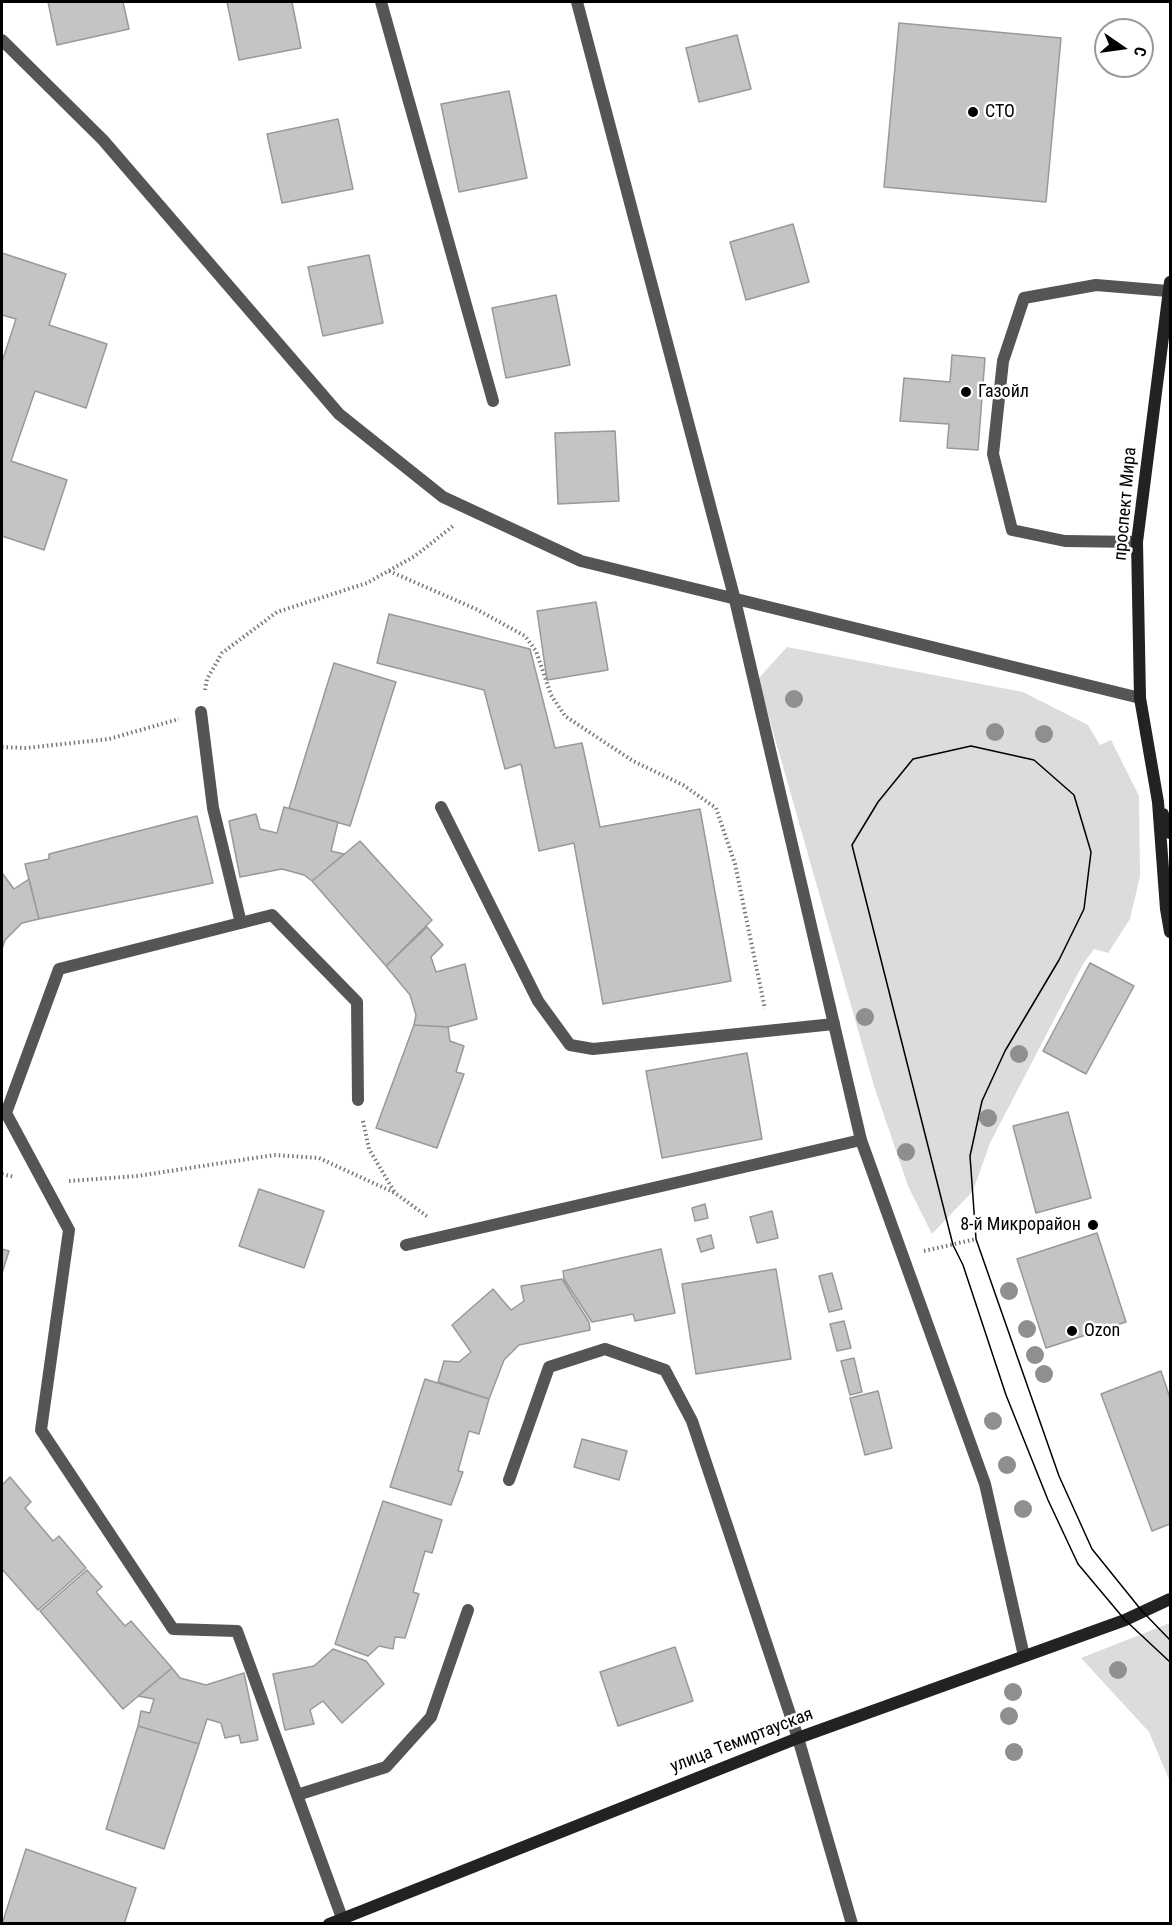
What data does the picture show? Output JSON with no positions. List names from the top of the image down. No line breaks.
{"streets":{"street":["проспект Мира","улица Темиртауская"]},"places":["СТО","Газойл","8-й Микрорайон","Ozon"],"north":"right"}
